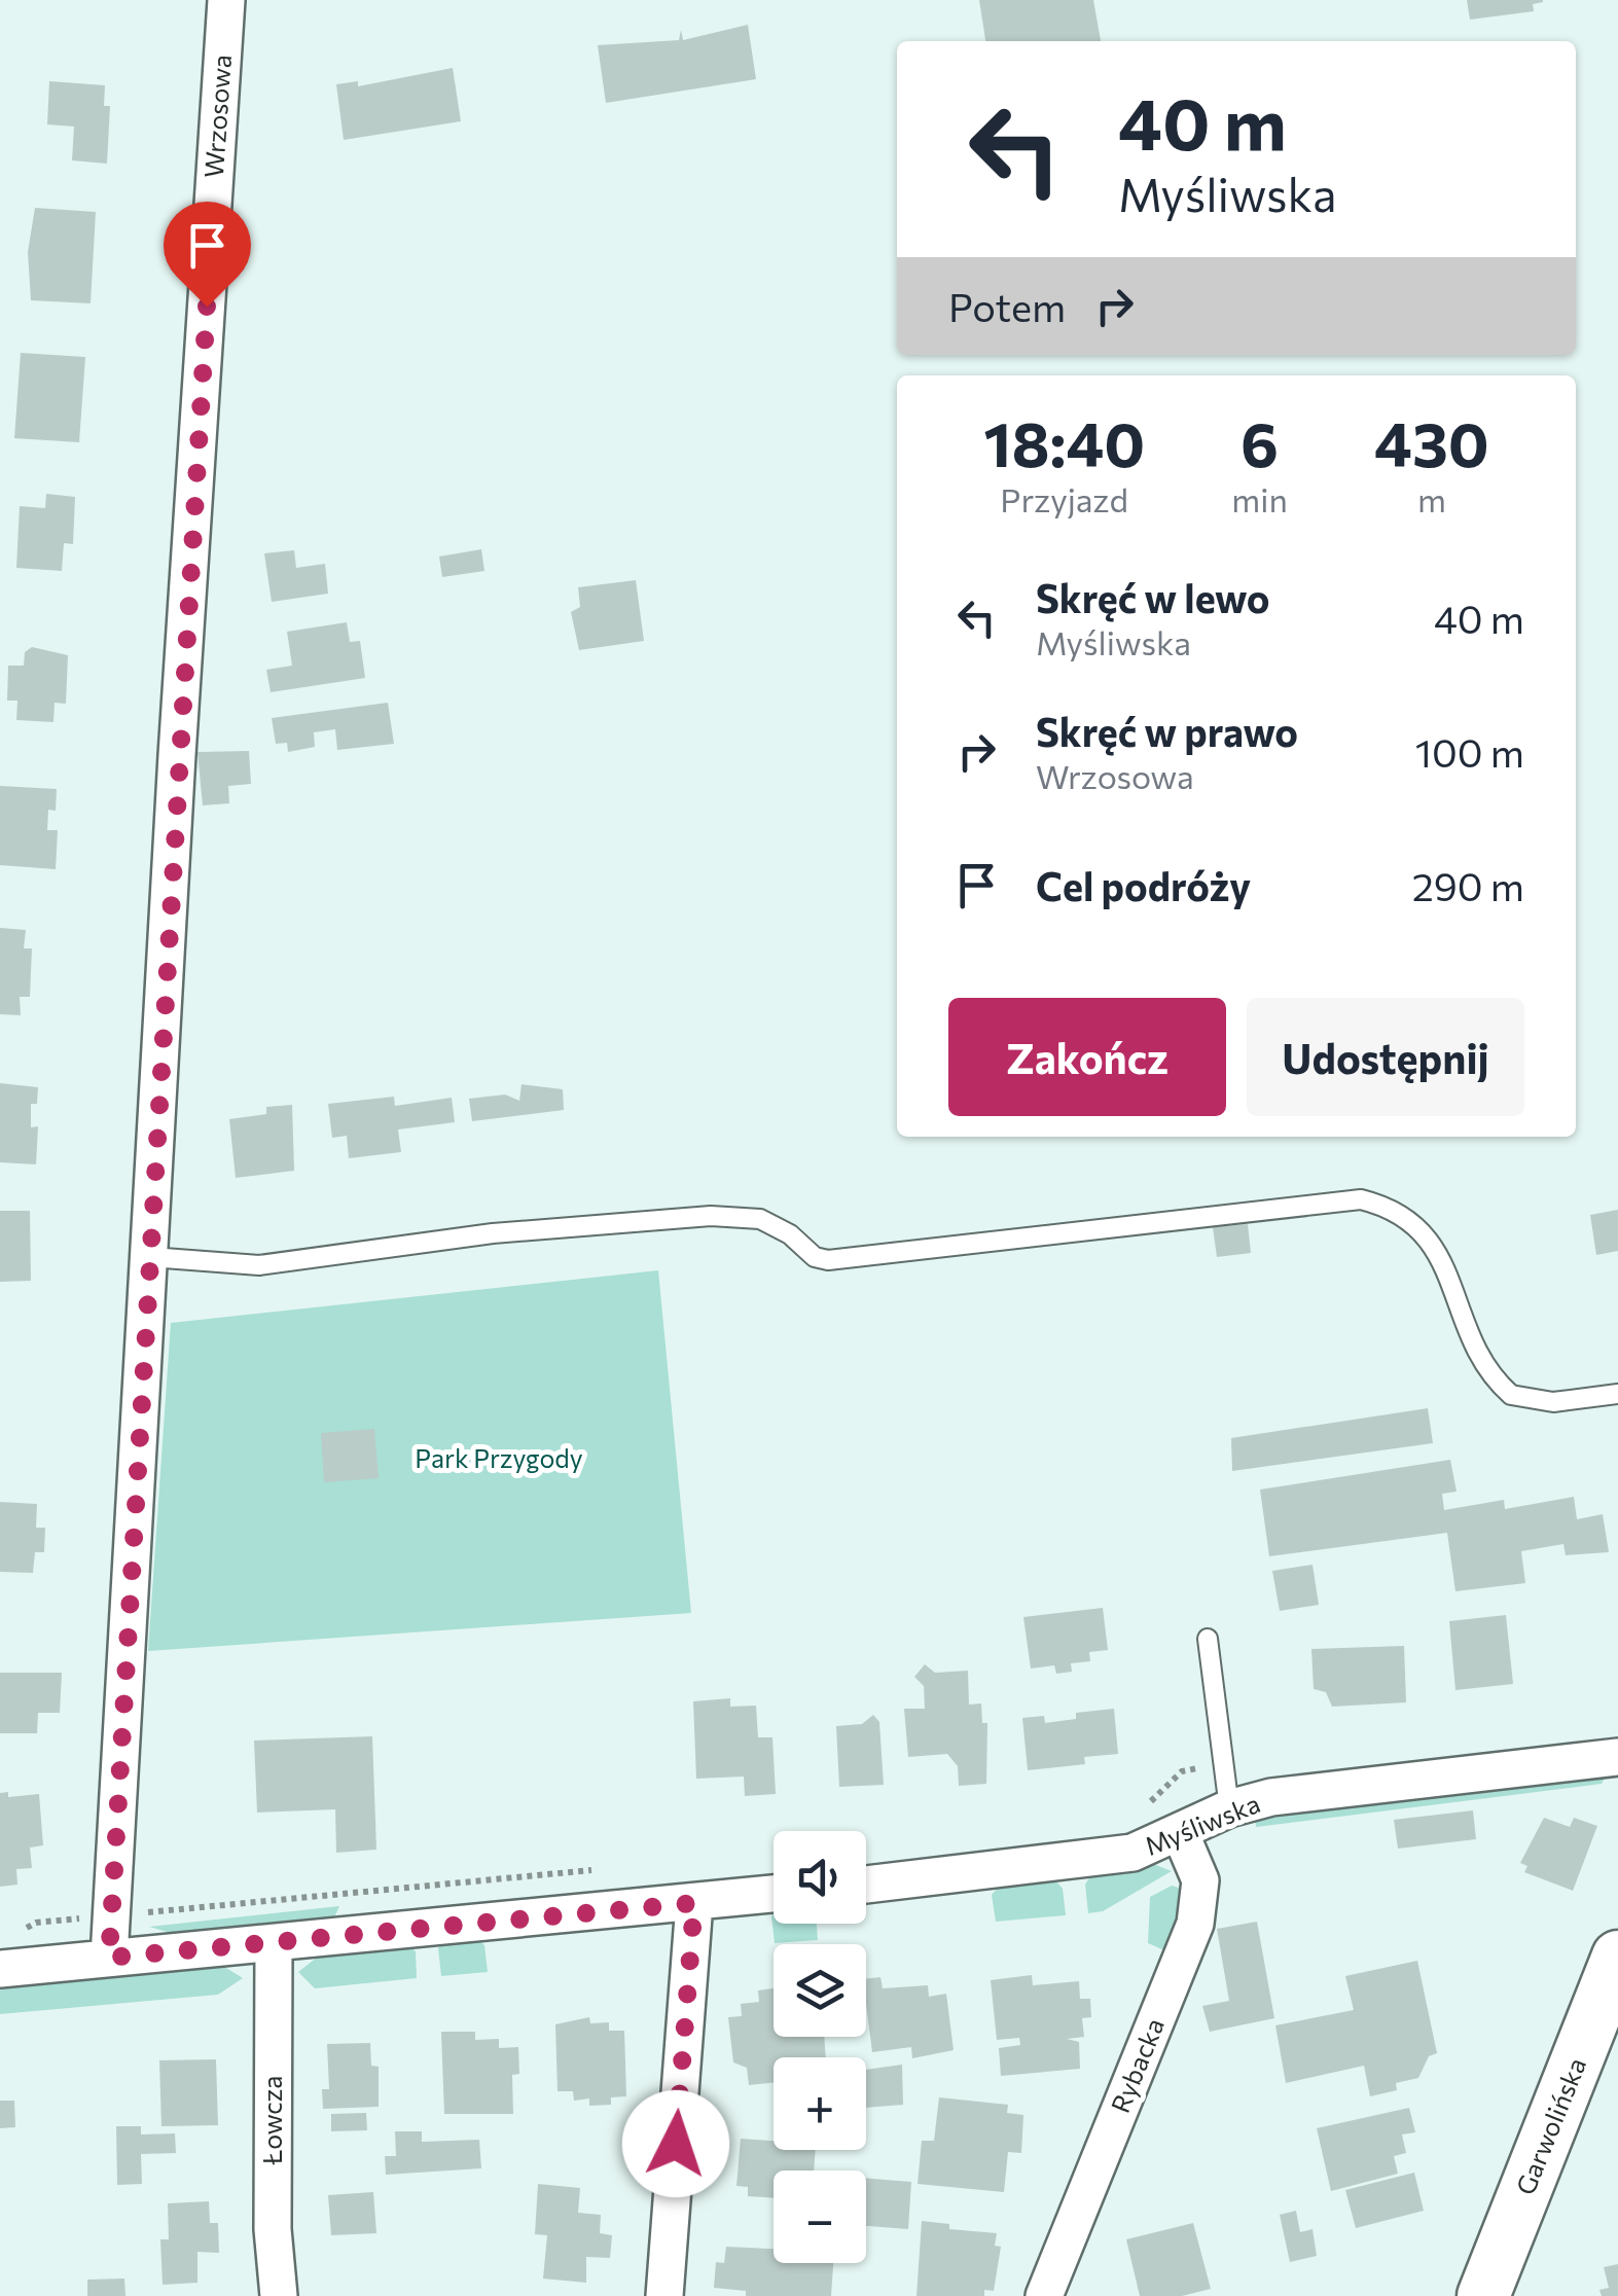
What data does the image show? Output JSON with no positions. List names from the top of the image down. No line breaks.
{"streets":{"main road":["Garwolińska"],"street":["Wrzosowa","Myśliwska","Rybacka","Łowcza"]},"crossings":[["Myśliwska","Rybacka"]],"parks":["Park Przygody"],"page":{"turn":["40 m","Myśliwska"],"then":"Potem","eta":["18:40","Przyjazd","6","min","430","m"],"list":[{"name":"Skręć w lewo","note":"Myśliwska","value":"40 m"},{"name":"Skręć w prawo","note":"Wrzosowa","value":"100 m"},{"name":"Cel podróży","value":"290 m"}],"buttons":["Zakończ","Udostępnij"],"map_buttons":["+","−"]}}
